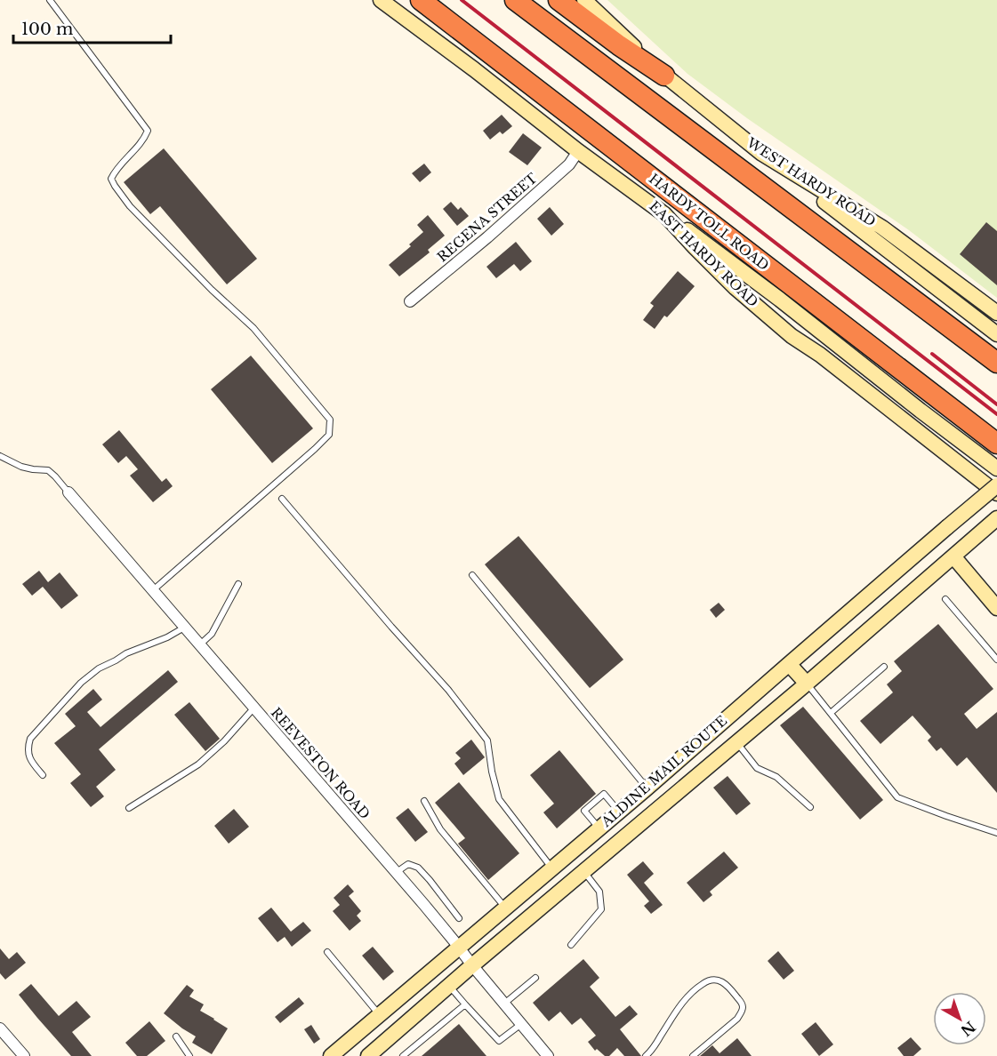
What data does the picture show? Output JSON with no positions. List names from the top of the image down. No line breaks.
{"streets":{"highway":["HARDY TOLL ROAD"],"main road":["WEST HARDY ROAD","EAST HARDY ROAD","ALDINE MAIL ROUTE"],"street":["REGENA STREET","REEVESTON ROAD"]},"crossings":[["REGENA STREET","EAST HARDY ROAD"],["REEVESTON ROAD","ALDINE MAIL ROUTE"]],"scale_bar":"100 m","north":"bottom right"}
